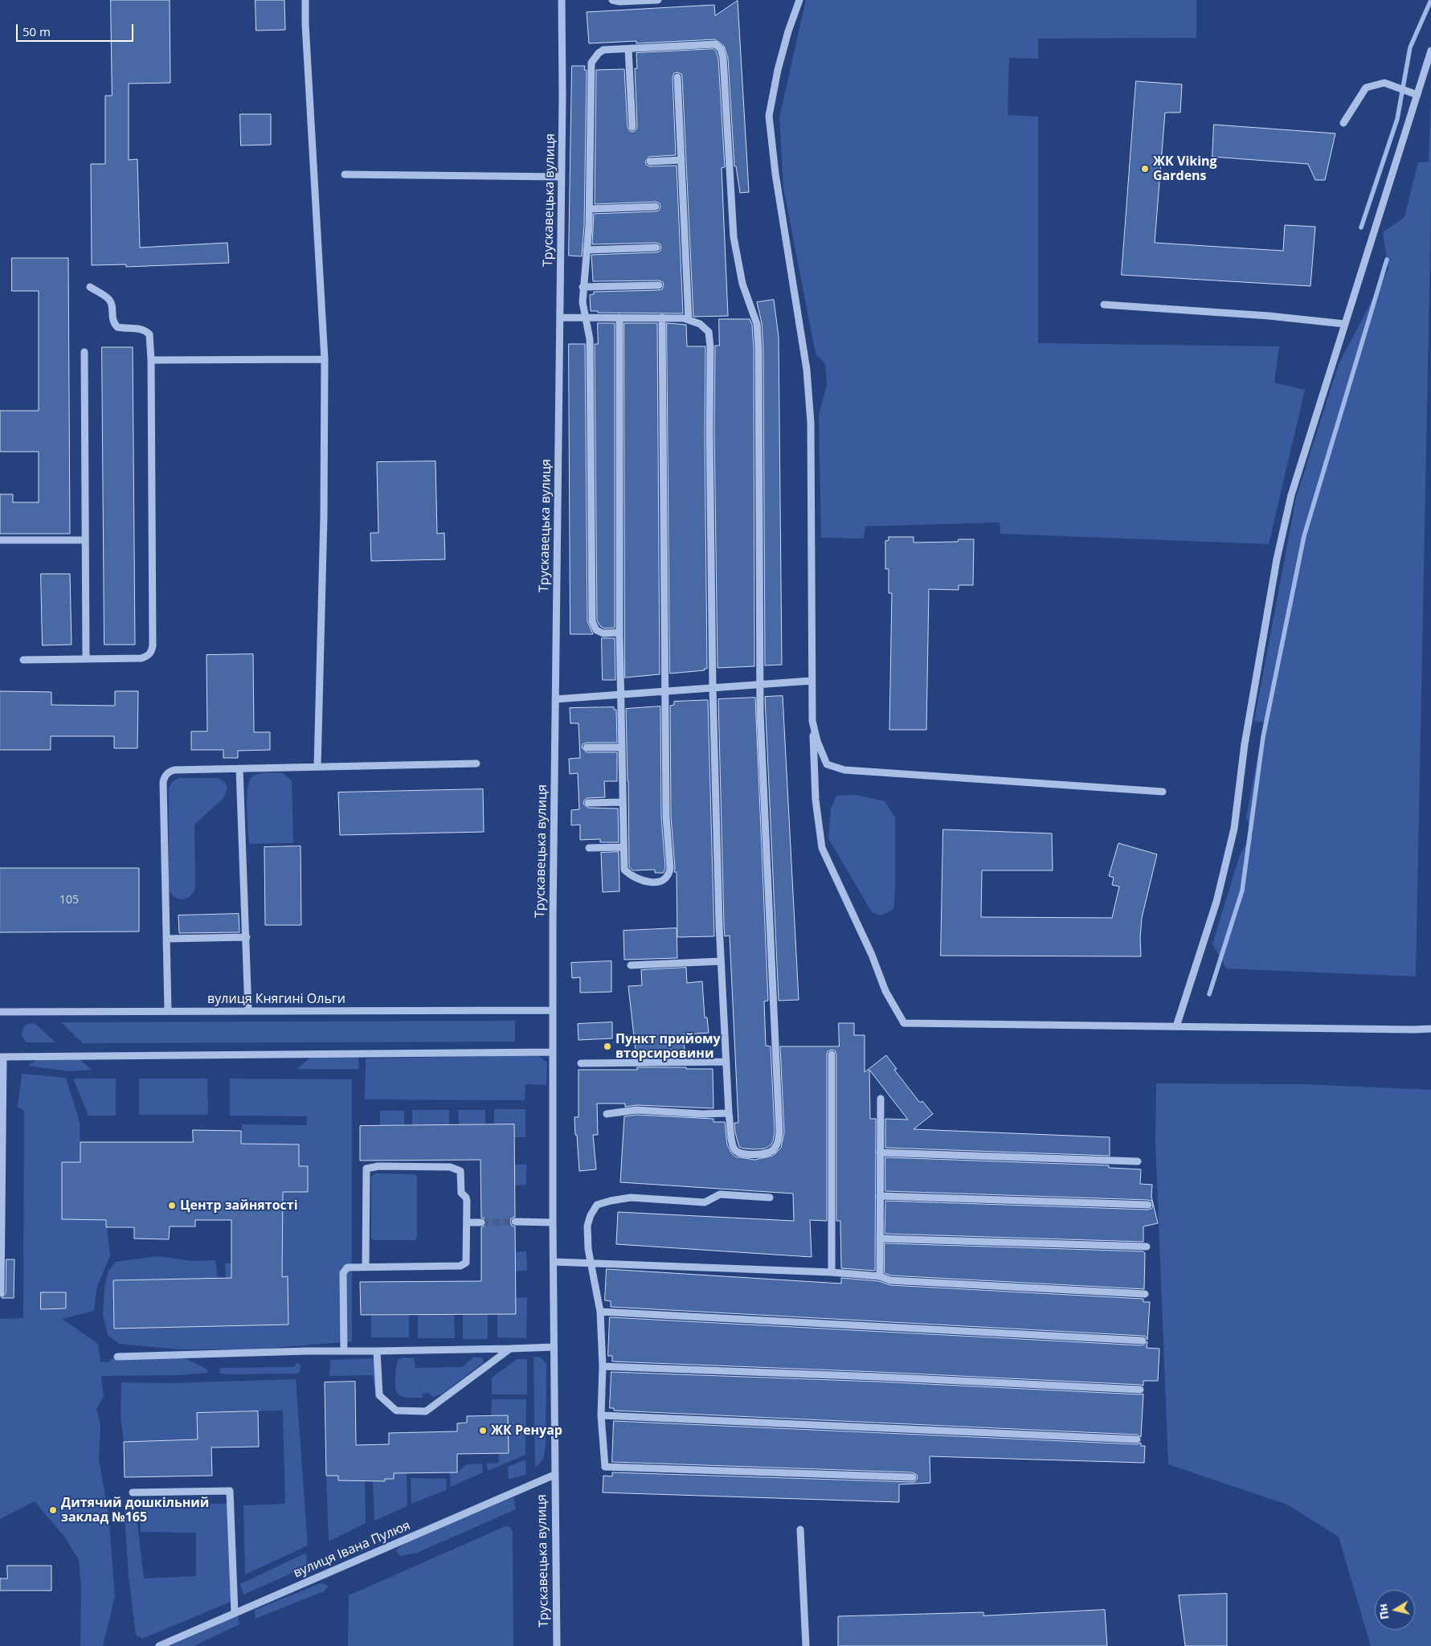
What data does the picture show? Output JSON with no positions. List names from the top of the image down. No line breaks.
{"streets":{"street":["Трускавецька вулиця","вулиця Княгині Ольги","вулиця Івана Пулюя"]},"crossings":[["Трускавецька вулиця","вулиця Княгині Ольги"],["Трускавецька вулиця","вулиця Івана Пулюя"]],"places":["ЖК Viking Gardens","Пункт прийому вторсировини","Центр зайнятості","ЖК Ренуар","Дитячий дошкільний заклад №165"],"house_numbers":["105"],"scale_bar":"50 m","north":"left"}
